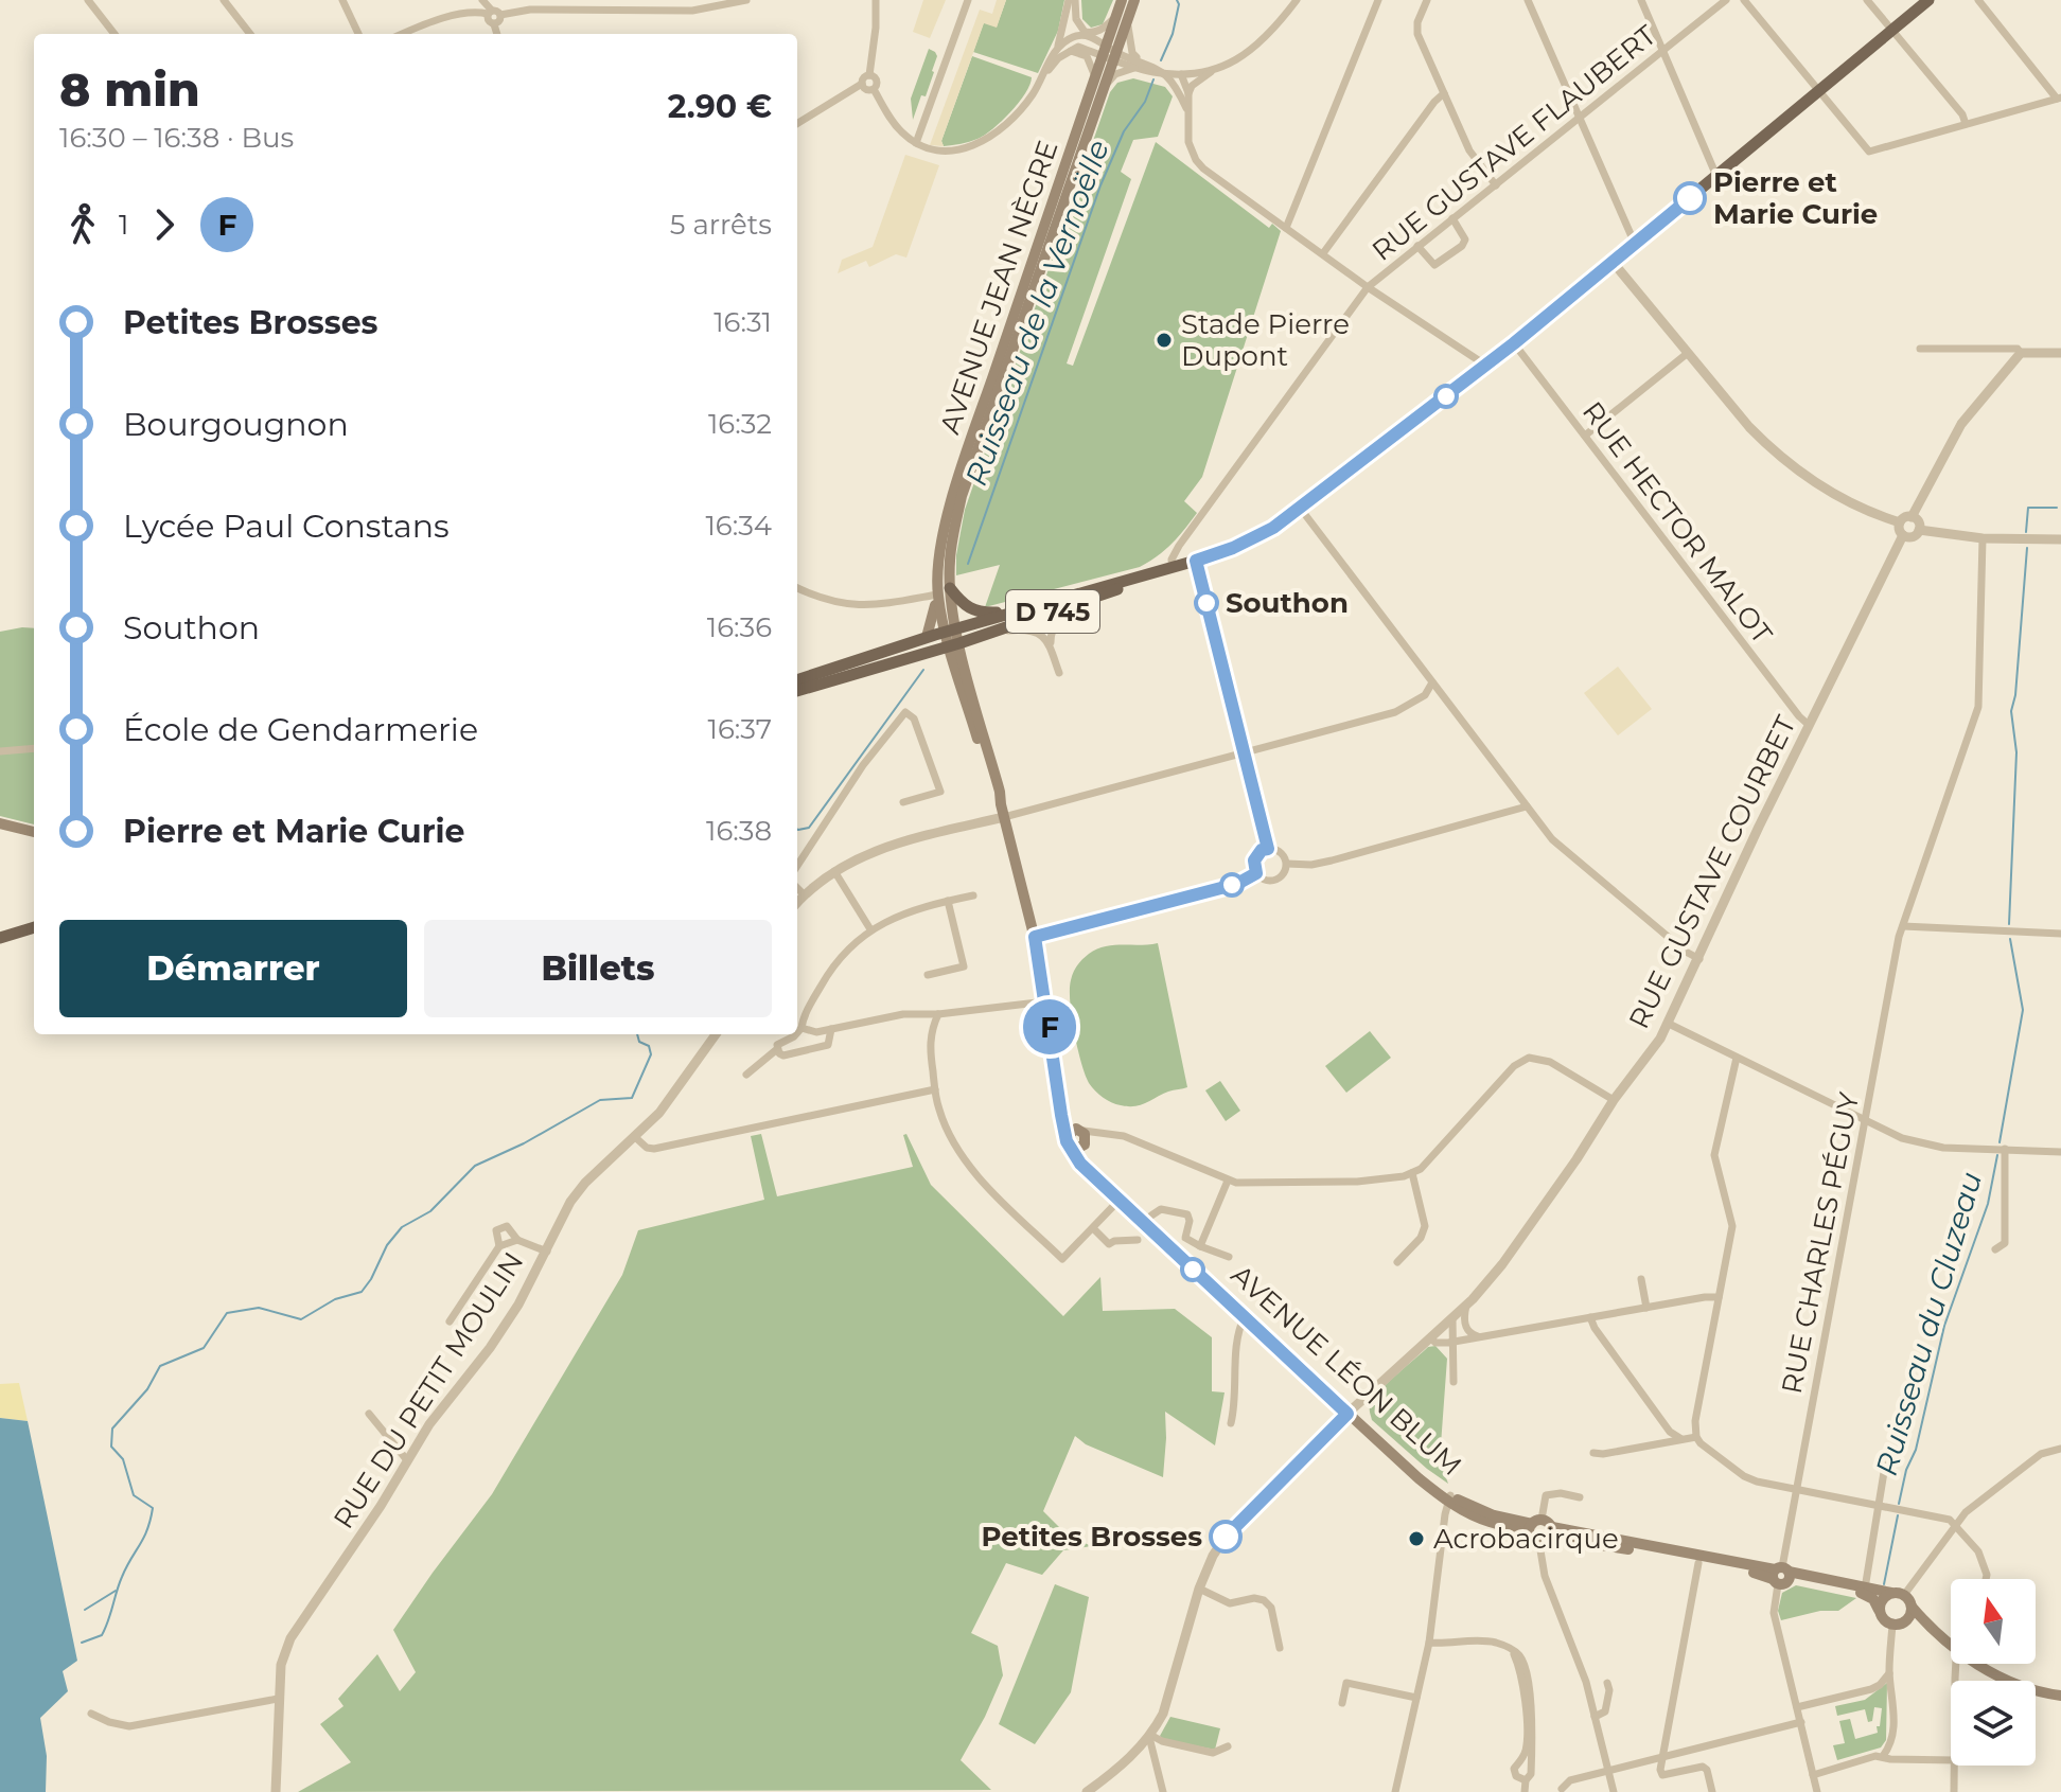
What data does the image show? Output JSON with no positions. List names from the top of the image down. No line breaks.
{"streets":{"main road":["AVENUE JEAN NÈGRE","D 745","AVENUE LÉON BLUM"],"street":["RUE GUSTAVE FLAUBERT","RUE HECTOR MALOT","RUE GUSTAVE COURBET","RUE CHARLES PÉGUY","RUE DU PETIT MOULIN"]},"crossings":[["RUE GUSTAVE FLAUBERT","D 745"],["AVENUE JEAN NÈGRE","D 745"],["AVENUE JEAN NÈGRE","AVENUE LÉON BLUM"],["RUE HECTOR MALOT","D 745"],["RUE HECTOR MALOT","RUE GUSTAVE COURBET"],["D 745","AVENUE LÉON BLUM"],["RUE GUSTAVE COURBET","AVENUE LÉON BLUM"],["RUE CHARLES PÉGUY","AVENUE LÉON BLUM"]],"water":["Ruisseau de la Vernoëlle","Ruisseau du Cluzeau"],"places":["Pierre et Marie Curie","Stade Pierre Dupont","Southon","Petites Brosses","Acrobacirque"],"lines":["bus line F"],"north":"top","page":{"on_map":"F","heading":["8 min","16:30 – 16:38 · Bus","2.90 €"],"legs":["1","F","5 arrêts"],"list":[{"name":"Petites Brosses","value":"16:31"},{"name":"Bourgougnon","value":"16:32"},{"name":"Lycée Paul Constans","value":"16:34"},{"name":"Southon","value":"16:36"},{"name":"École de Gendarmerie","value":"16:37"},{"name":"Pierre et Marie Curie","value":"16:38"}],"buttons":["Démarrer","Billets"]}}
